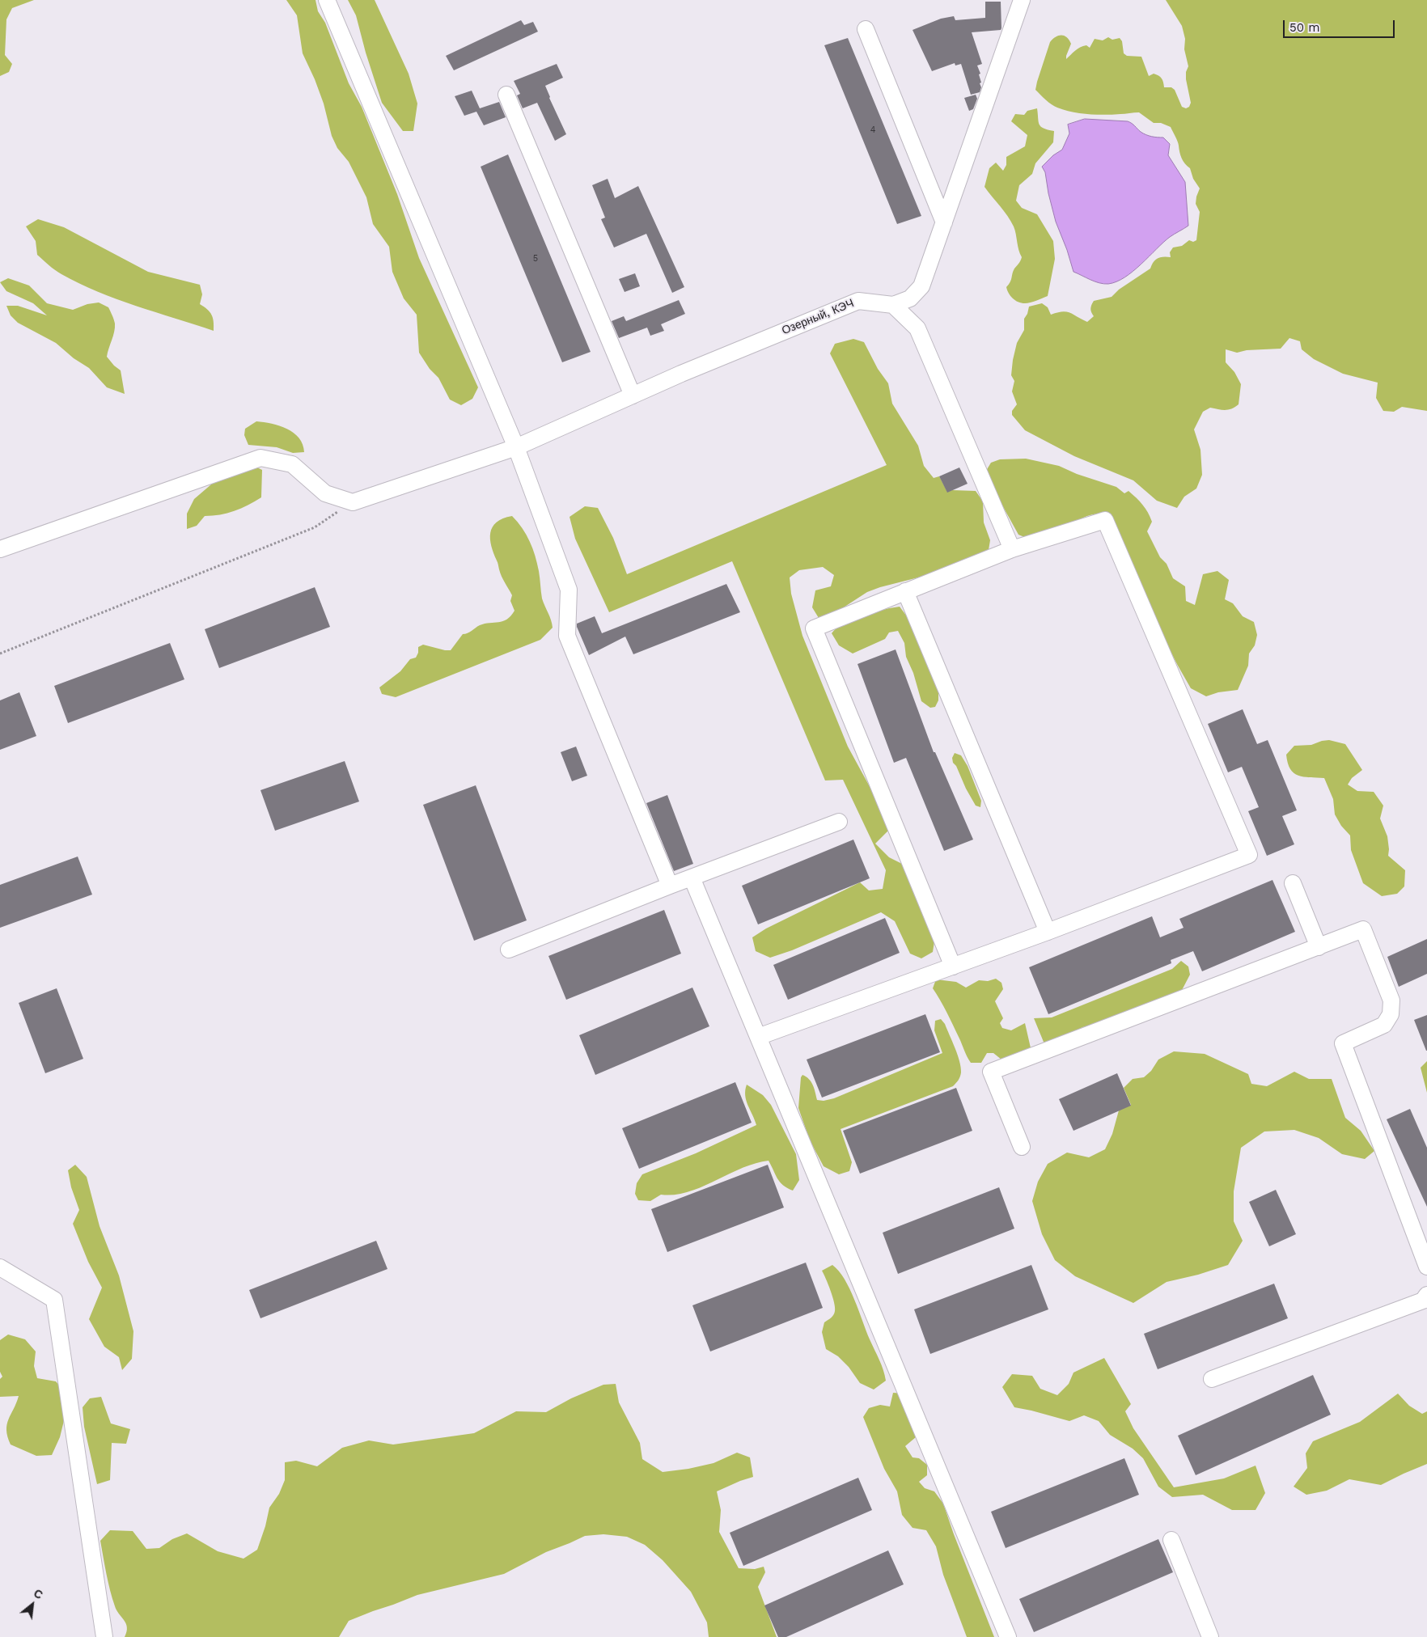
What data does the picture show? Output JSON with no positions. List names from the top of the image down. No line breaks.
{"streets":{"street":["Озерный, КЭЧ"]},"house_numbers":["4","5"],"scale_bar":"50 m","north":"top right"}
